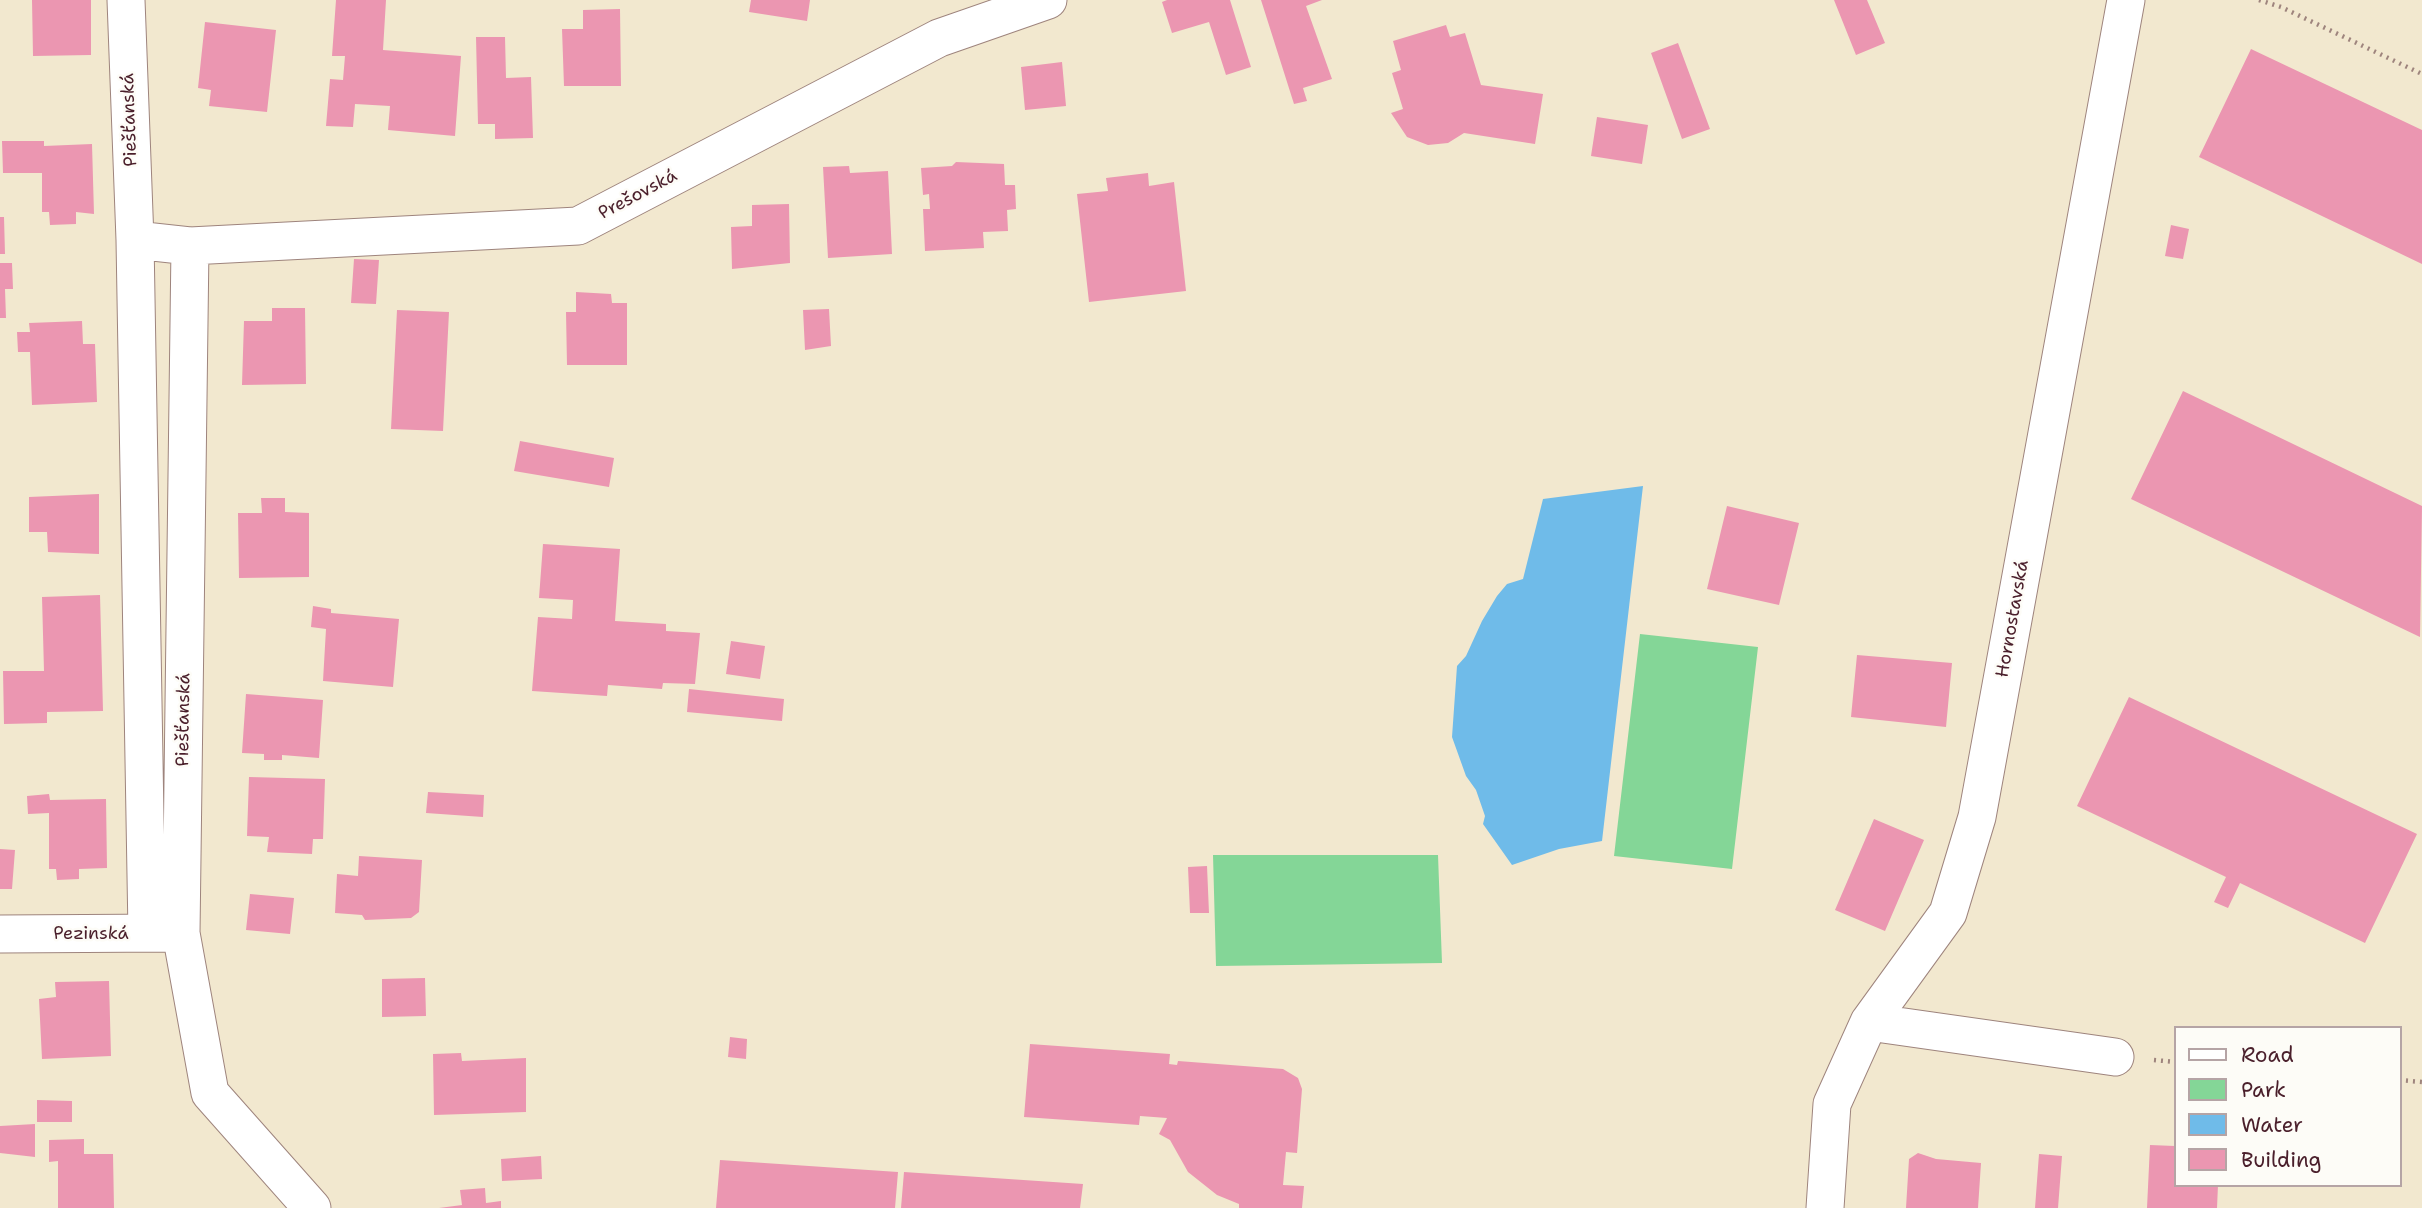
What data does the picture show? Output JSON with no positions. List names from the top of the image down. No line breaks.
{"streets":{"street":["Piešťanská","Prešovská","Hornostavská","Pezinská"]},"crossings":[["Piešťanská","Prešovská"],["Piešťanská","Pezinská"]],"legend":["Road","Park","Water","Building"]}
